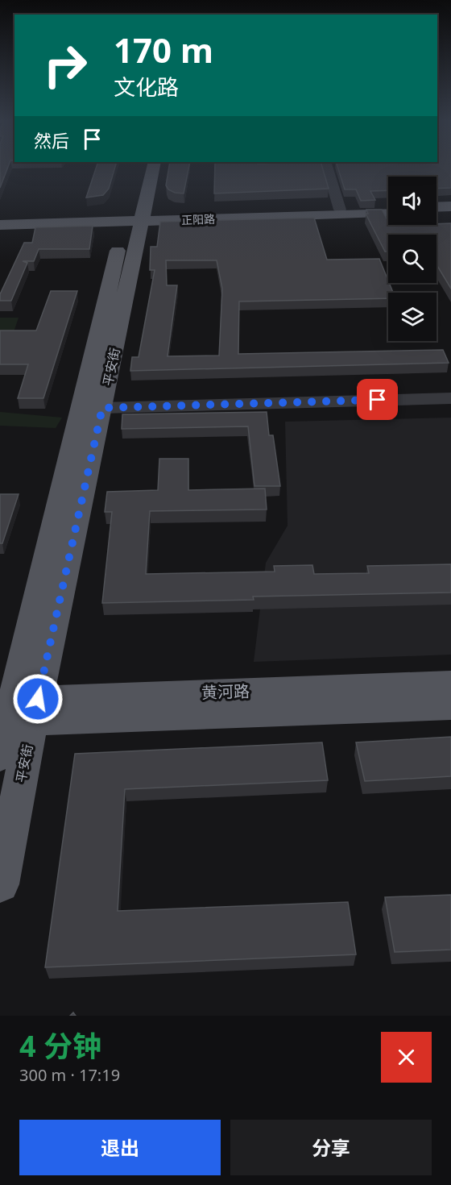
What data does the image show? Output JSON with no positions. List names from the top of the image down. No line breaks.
{"streets":{"main road":["正阳路","平安街","黄河路"]},"crossings":[["正阳路","平安街"],["平安街","黄河路"]],"page":{"turn":["170 m","文化路"],"then":"然后","heading":["4 分钟","300 m · 17:19"],"buttons":["退出","分享"]}}
